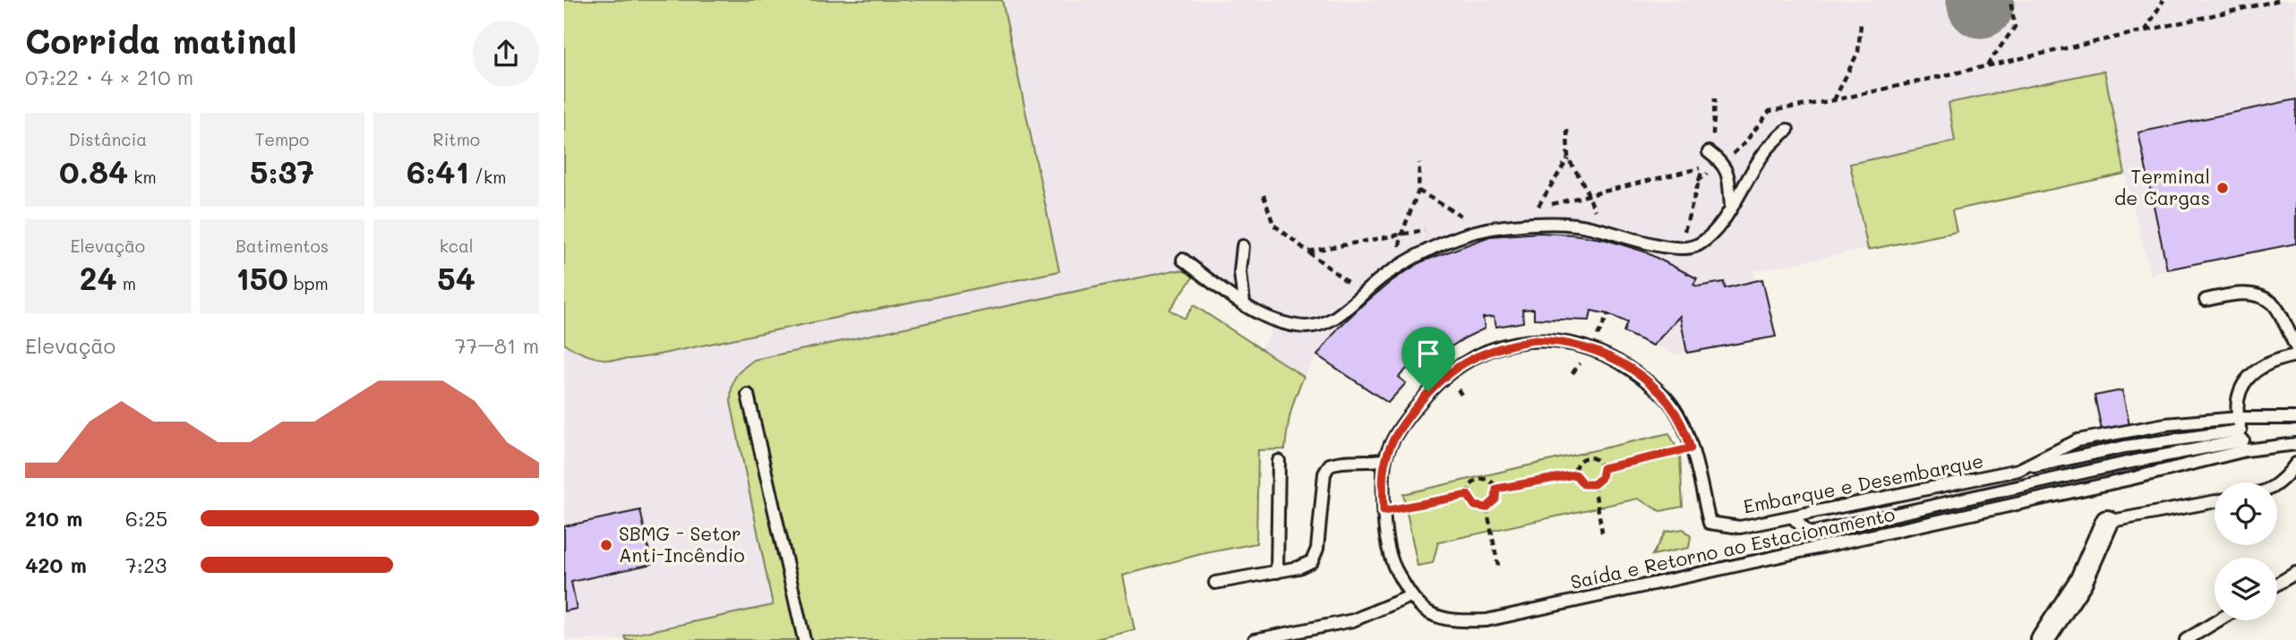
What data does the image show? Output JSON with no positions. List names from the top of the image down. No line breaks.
{"streets":{"lane":["Embarque e Desembarque","Saída e Retorno ao Estacionamento"]},"crossings":[["Embarque e Desembarque","Saída e Retorno ao Estacionamento"]],"places":["Terminal de Cargas","SBMG - Setor Anti-Incêndio"],"page":{"heading":["Corrida matinal","07:22 · 4 × 210 m"],"stats":[["Distância","0.84 km"],["Tempo","5:37"],["Ritmo","6:41 /km"],["Elevação","24 m"],["Batimentos","150 bpm"],["kcal","54"]],"chart":["Elevação","77–81 m"],"list":[{"name":"210 m","note":"6:25"},{"name":"420 m","note":"7:23"}]}}
